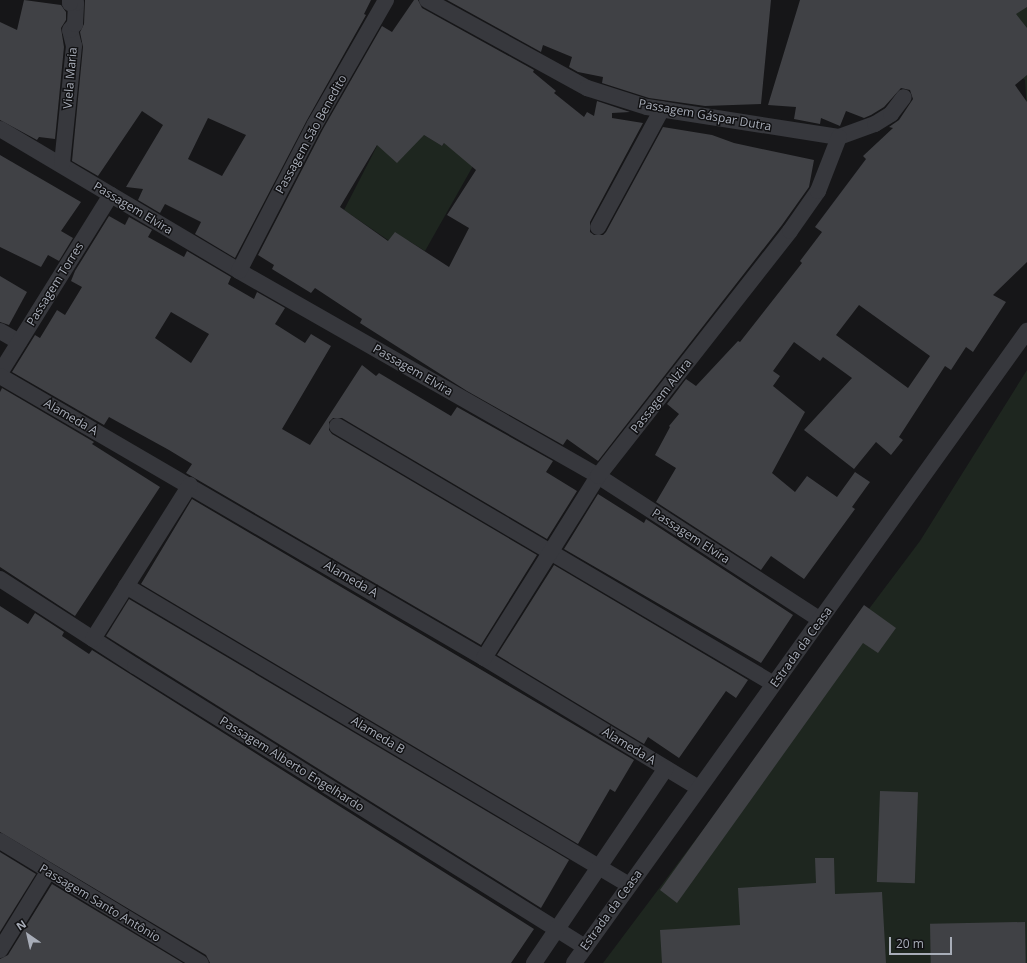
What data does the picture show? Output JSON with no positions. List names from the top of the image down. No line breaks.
{"streets":{"street":["Viela Maria","Passagem Gáspar Dutra","Passagem São Benedito","Passagem Elvira","Passagem Torres","Passagem Alzira","Alameda A","Estrada da Ceasa","Alameda B","Passagem Alberto Engelhardo","Passagem Santo Antônio"]},"crossings":[["Viela Maria","Passagem Elvira"],["Passagem Gáspar Dutra","Passagem Alzira"],["Passagem São Benedito","Passagem Elvira"],["Passagem Elvira","Passagem Torres"],["Passagem Elvira","Passagem Alzira"],["Passagem Elvira","Estrada da Ceasa"],["Passagem Alzira","Alameda A"],["Alameda A","Estrada da Ceasa"],["Estrada da Ceasa","Alameda B"],["Estrada da Ceasa","Passagem Alberto Engelhardo"]],"scale_bar":"20 m","north":"top left"}
